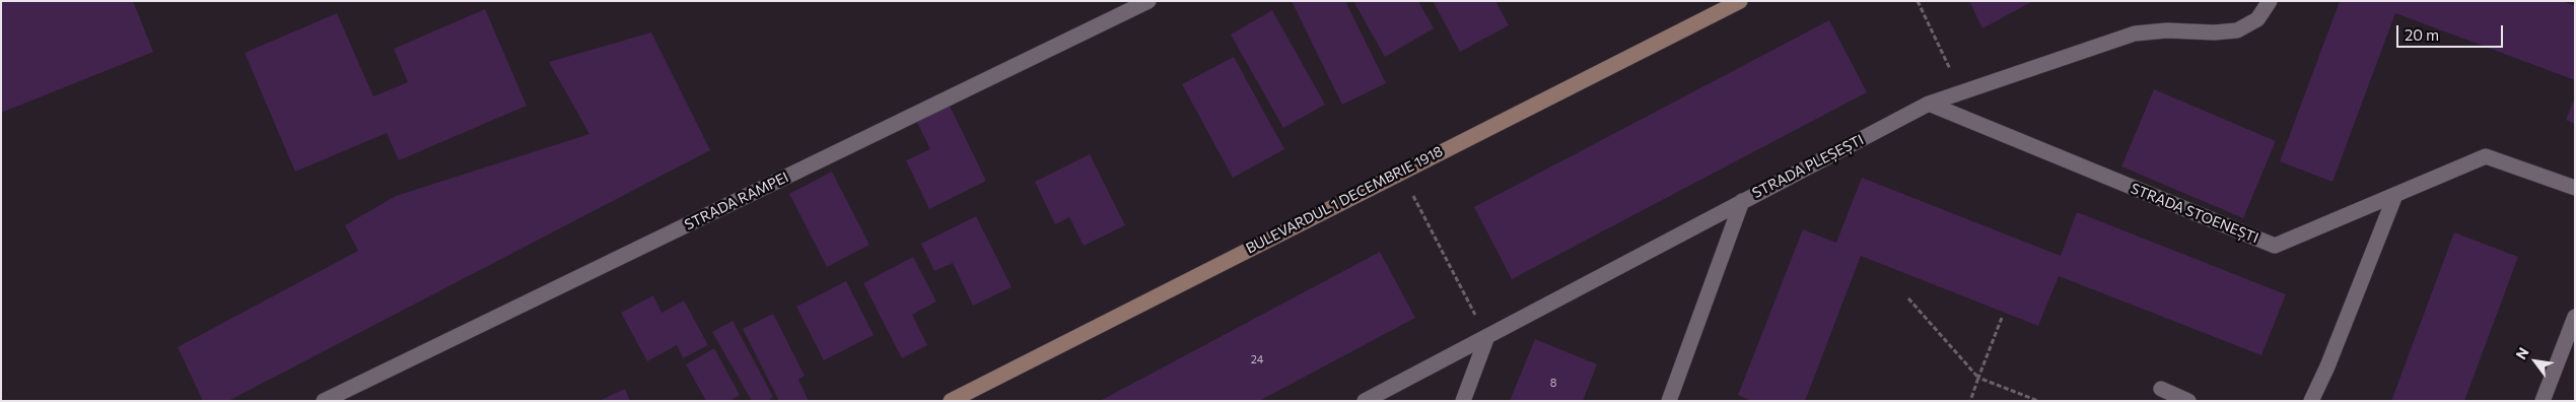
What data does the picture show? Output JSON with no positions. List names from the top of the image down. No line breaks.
{"streets":{"main road":["BULEVARDUL 1 DECEMBRIE 1918"],"street":["STRADA PLEȘEȘTI","STRADA RAMPEI","STRADA STOENEȘTI"]},"crossings":[["STRADA PLEȘEȘTI","STRADA STOENEȘTI"]],"house_numbers":["24","8"],"scale_bar":"20 m","north":"top left"}
